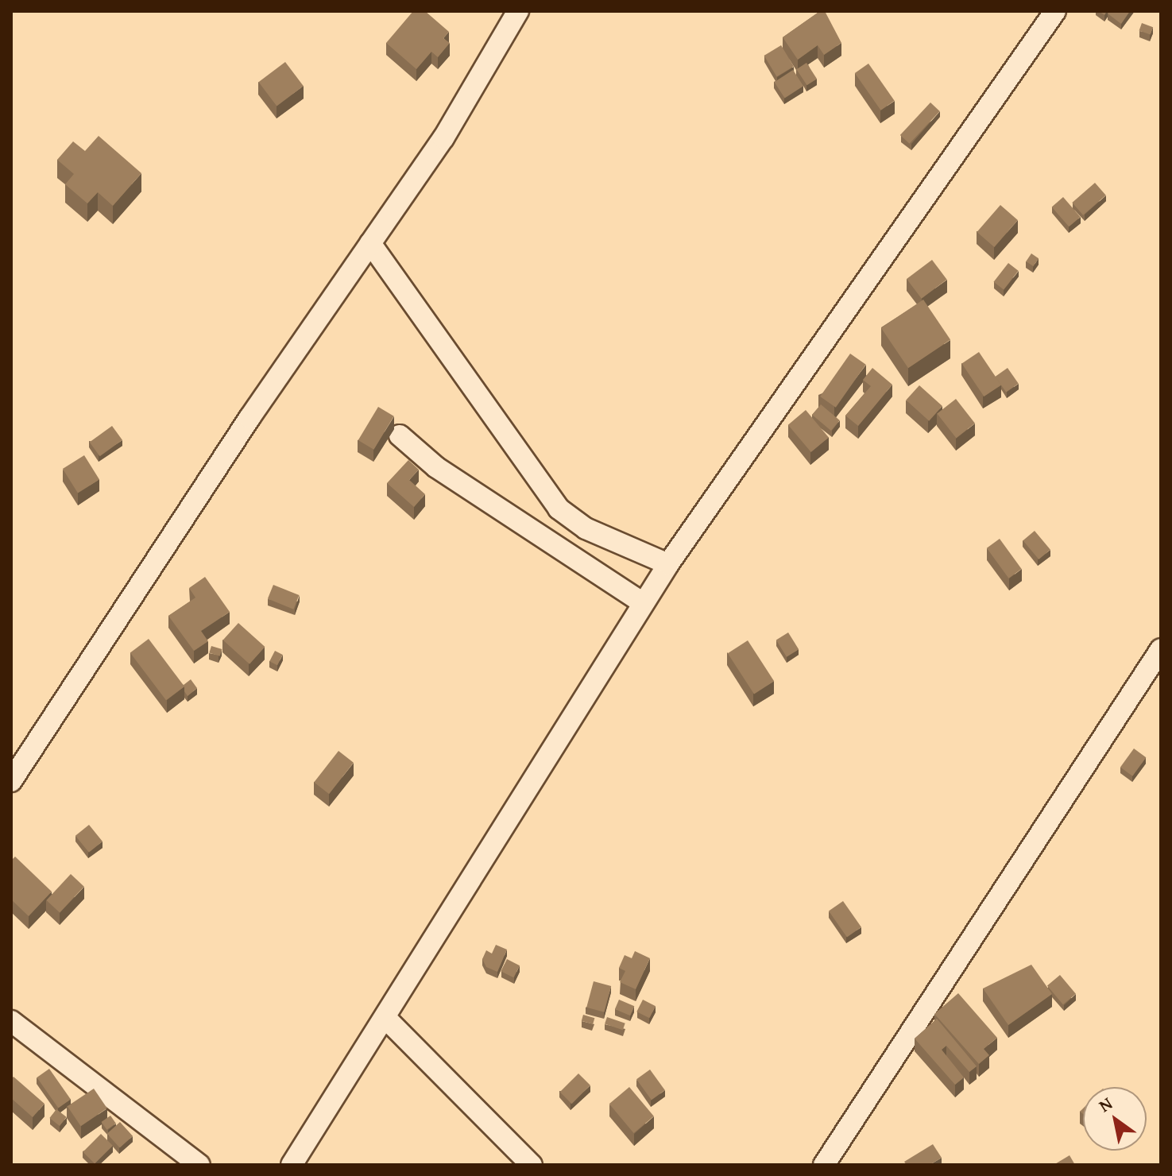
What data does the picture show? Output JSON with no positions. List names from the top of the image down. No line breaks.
{"north":"top left"}
